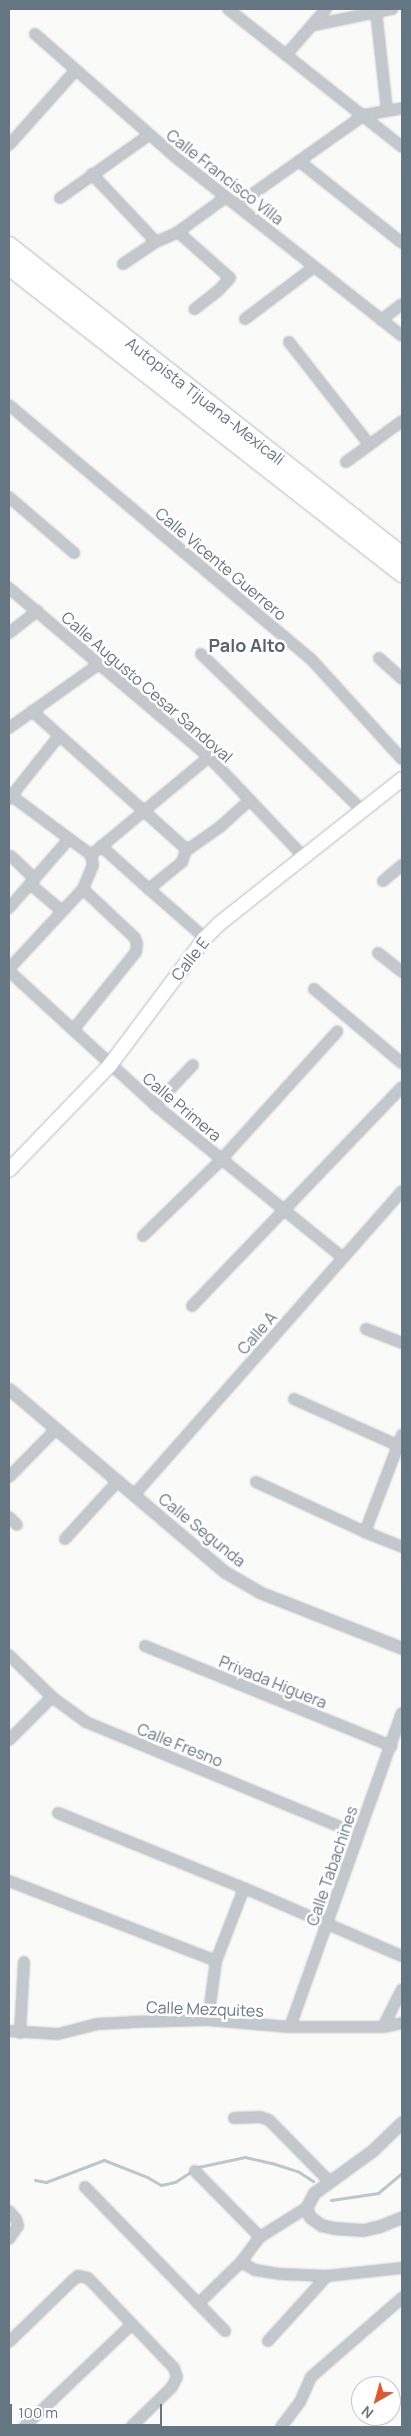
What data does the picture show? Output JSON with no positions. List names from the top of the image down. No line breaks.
{"streets":{"highway":["Autopista Tijuana-Mexicali"],"main road":["Calle E"],"street":["Calle Francisco Villa","Calle Vicente Guerrero","Calle Augusto Cesar Sandoval","Calle Primera","Calle A","Calle Segunda","Privada Higuera","Calle Fresno","Calle Tabachines","Calle Mezquites"]},"crossings":[["Calle Augusto Cesar Sandoval","Calle E"],["Calle E","Calle Primera"],["Calle Primera","Calle A"],["Calle A","Calle Segunda"],["Privada Higuera","Calle Tabachines"],["Calle Fresno","Calle Tabachines"],["Calle Tabachines","Calle Mezquites"]],"districts":["Palo Alto"],"scale_bar":"100 m","north":"bottom left"}
